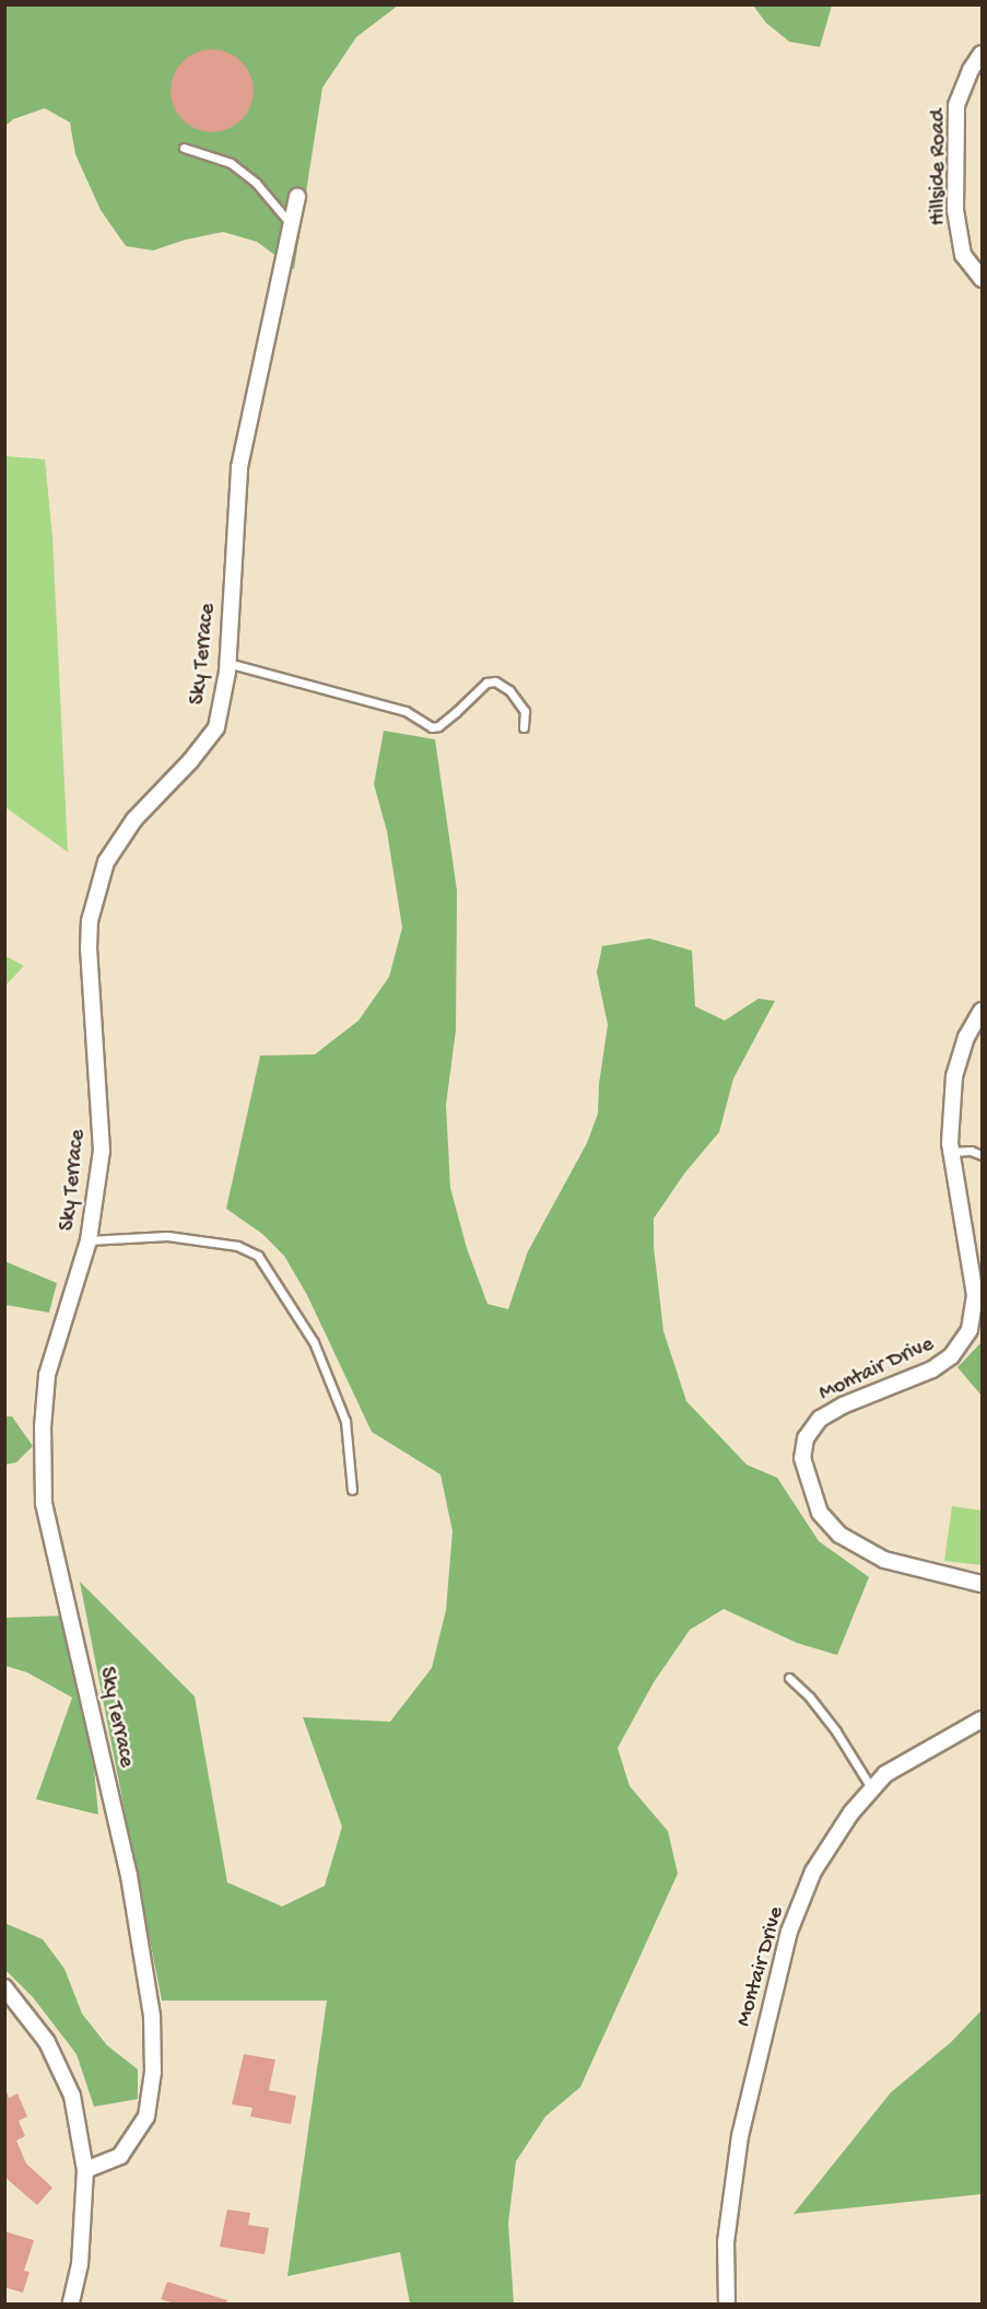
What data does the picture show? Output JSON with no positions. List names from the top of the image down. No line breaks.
{"streets":{"street":["Hillside Road","Sky Terrace","Montair Drive"]}}
